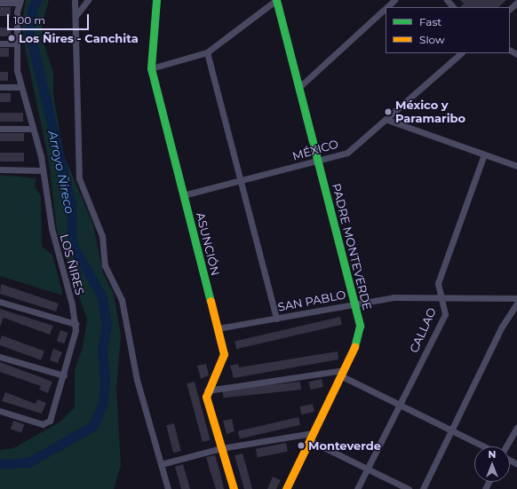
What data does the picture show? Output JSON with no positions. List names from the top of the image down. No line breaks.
{"streets":{"street":["MÉXICO","ASUNCIÓN","PADRE MONTEVERDE","LOS ÑIRES","SAN PABLO","CALLAO"]},"crossings":[["MÉXICO","ASUNCIÓN"],["MÉXICO","PADRE MONTEVERDE"],["ASUNCIÓN","SAN PABLO"],["PADRE MONTEVERDE","SAN PABLO"],["SAN PABLO","CALLAO"]],"water":["Arroyo Ñireco"],"places":["Los Ñires - Canchita","México y Paramaribo","Monteverde"],"legend":["Fast","Slow"],"scale_bar":"100 m","north":"top"}
